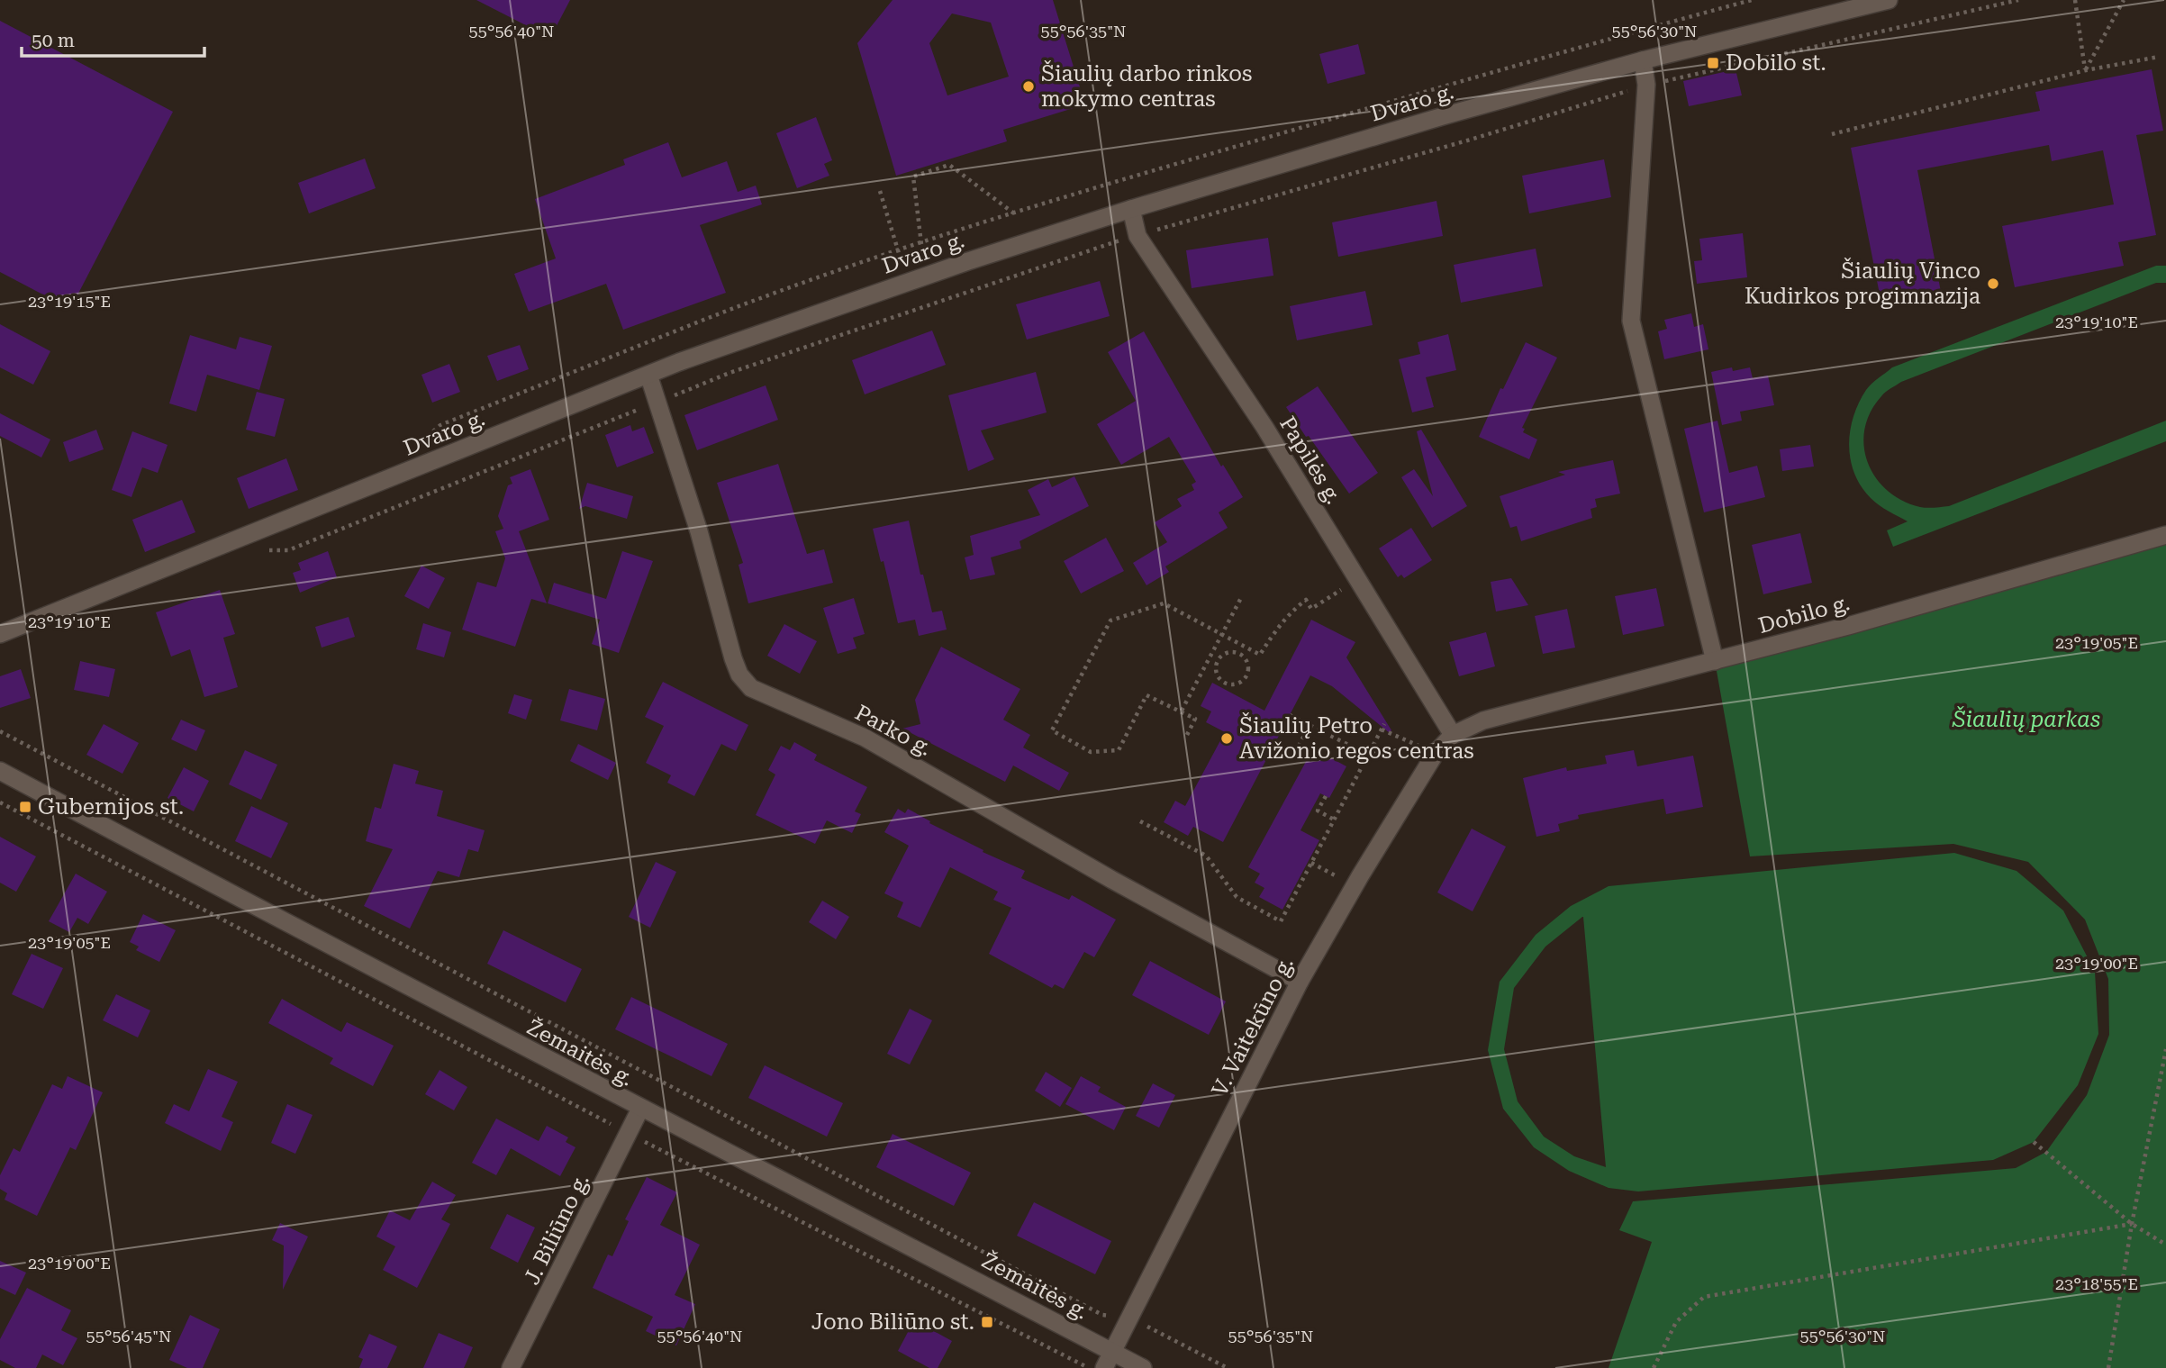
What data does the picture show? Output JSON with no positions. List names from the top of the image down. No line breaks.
{"streets":{"street":["Dvaro g.","Papilės g.","Dobilo g.","Parko g.","V. Vaitekūno g.","Žemaitės g.","J. Biliūno g."]},"crossings":[["Dvaro g.","Papilės g."],["Dvaro g.","Parko g."],["Papilės g.","Dobilo g."],["Papilės g.","V. Vaitekūno g."],["Dobilo g.","V. Vaitekūno g."],["Parko g.","V. Vaitekūno g."],["V. Vaitekūno g.","Žemaitės g."],["Žemaitės g.","J. Biliūno g."]],"parks":["Šiaulių parkas"],"places":{"transit":["Dobilo st.","Gubernijos st.","Jono Biliūno st."],"other":["Šiaulių darbo rinkos mokymo centras","Šiaulių Vinco Kudirkos progimnazija","Šiaulių Petro Avižonio regos centras"]},"scale_bar":"50 m","coordinates":["55°56'40\"N","55°56'35\"N","55°56'30\"N","23°19'15\"E","23°19'10\"E","23°19'05\"E","23°19'00\"E","23°18'55\"E","55°56'45\"N"]}
